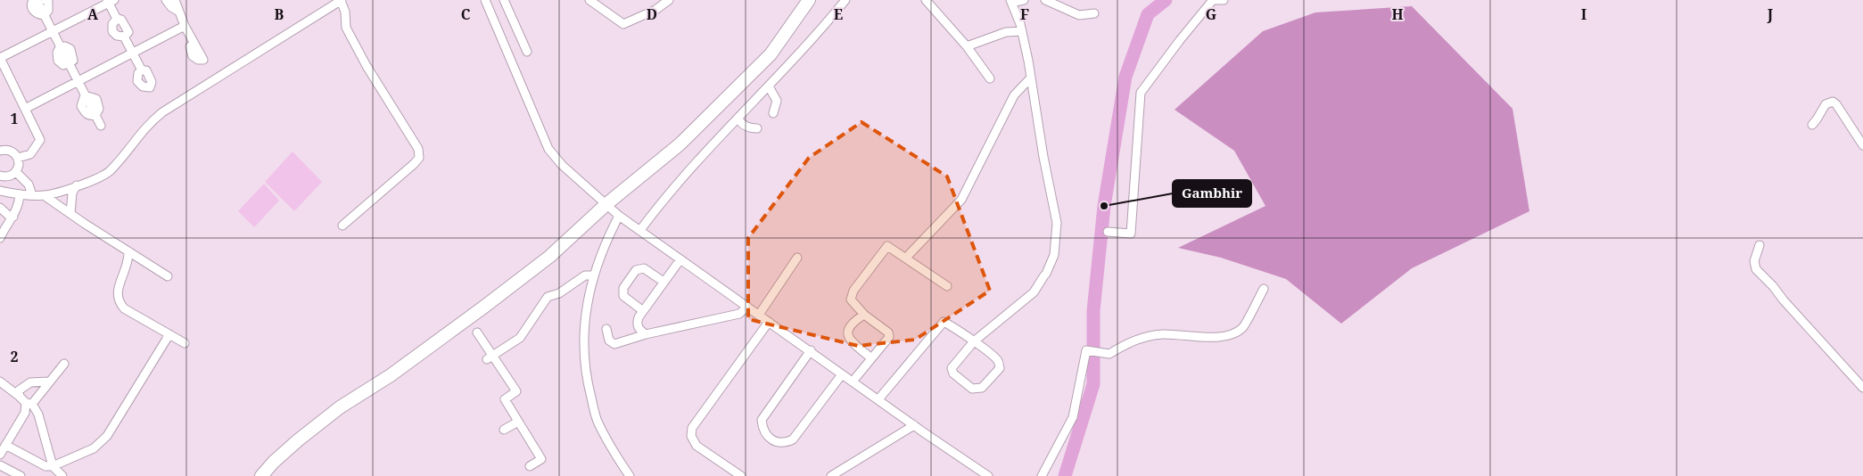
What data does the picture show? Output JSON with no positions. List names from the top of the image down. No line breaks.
{"places":["Gambhir"],"grid":{"columns":["A","B","C","D","E","F","G","H","I","J"],"rows":["1","2"]}}
